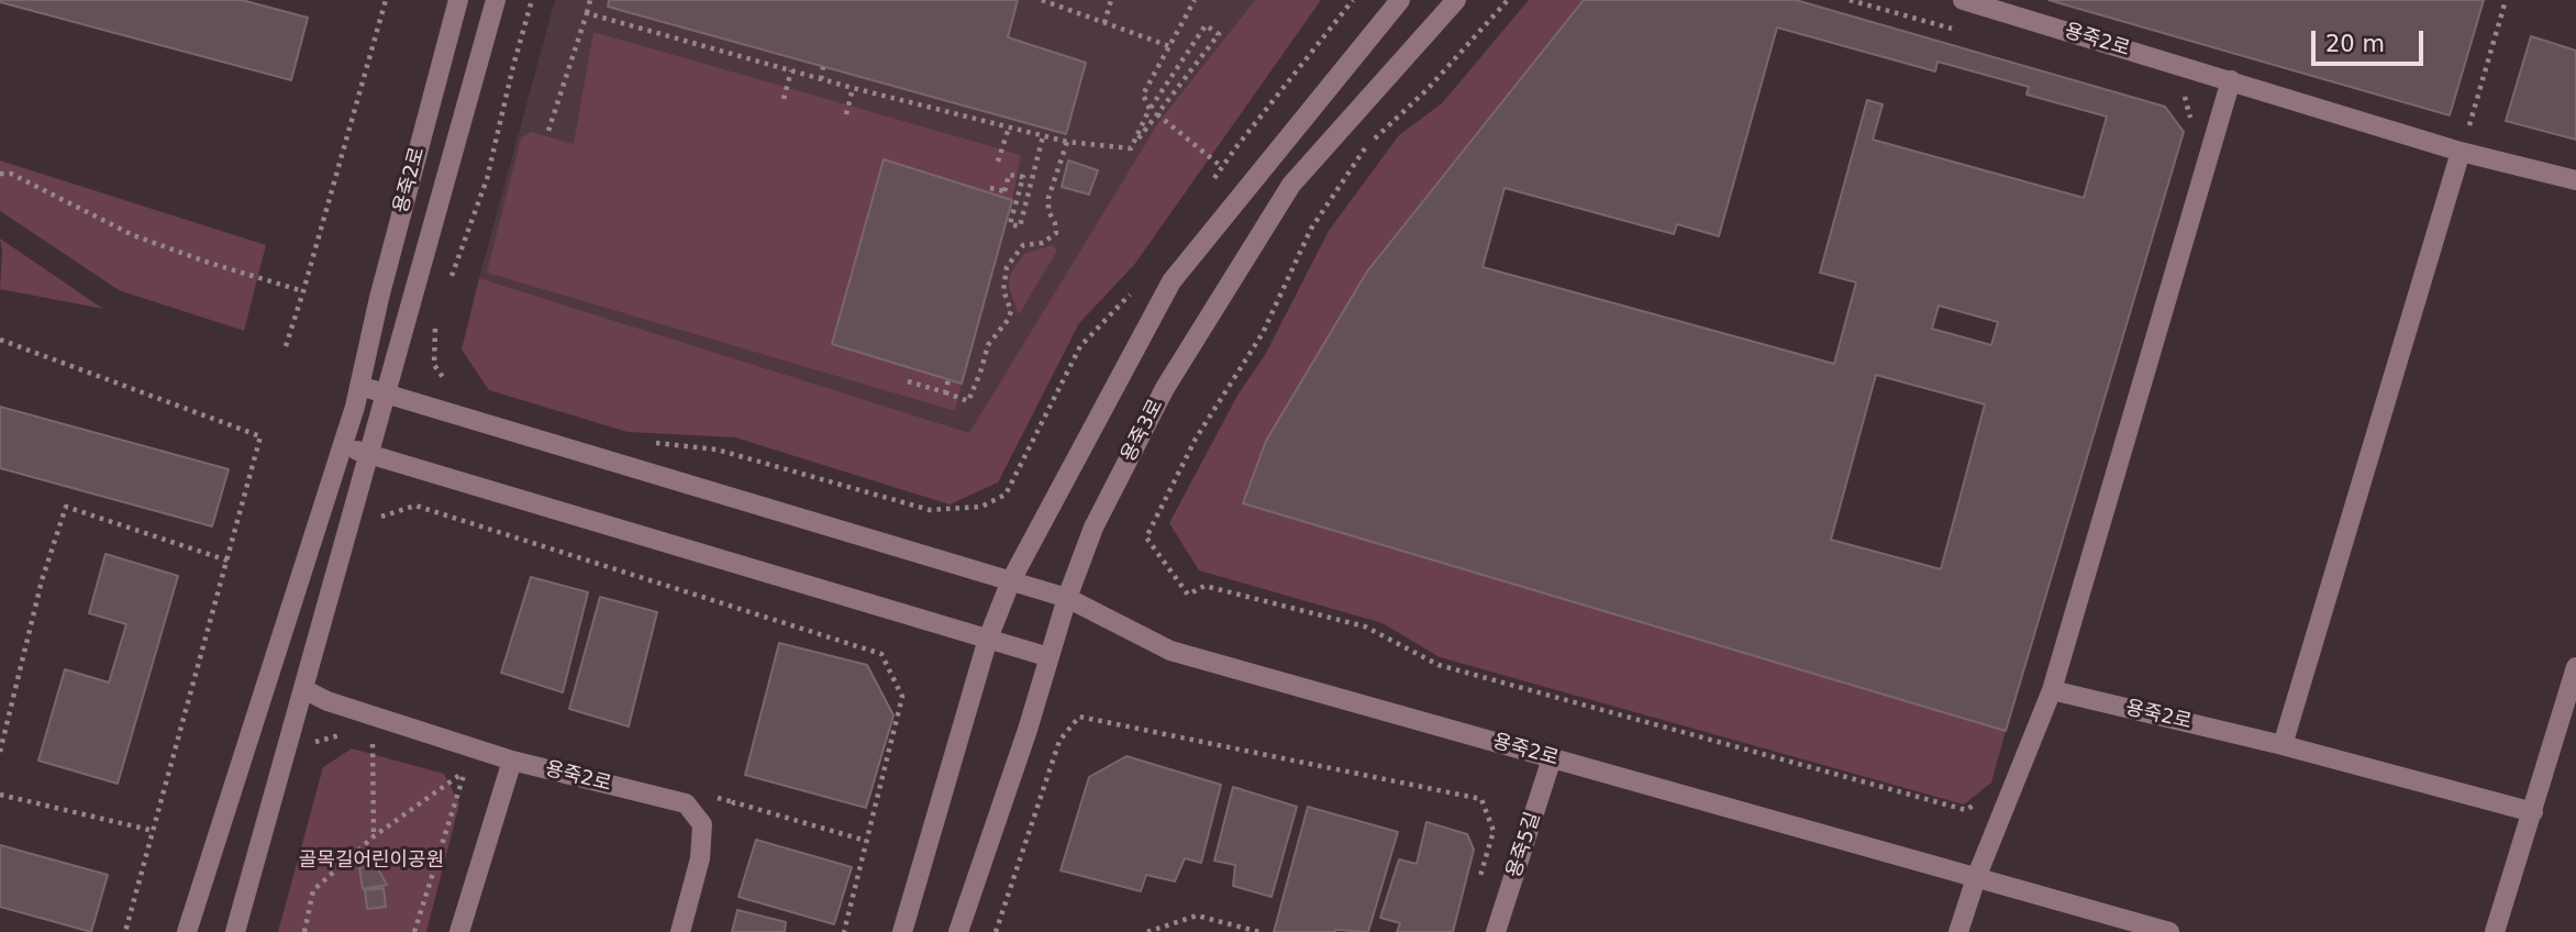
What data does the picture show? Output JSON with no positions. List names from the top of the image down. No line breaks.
{"streets":{"street":["용죽2로","용죽3로","용죽5길"]},"crossings":[["용죽2로","용죽3로"],["용죽2로","용죽5길"]],"parks":["골목길어린이공원"],"scale_bar":"20 m"}
